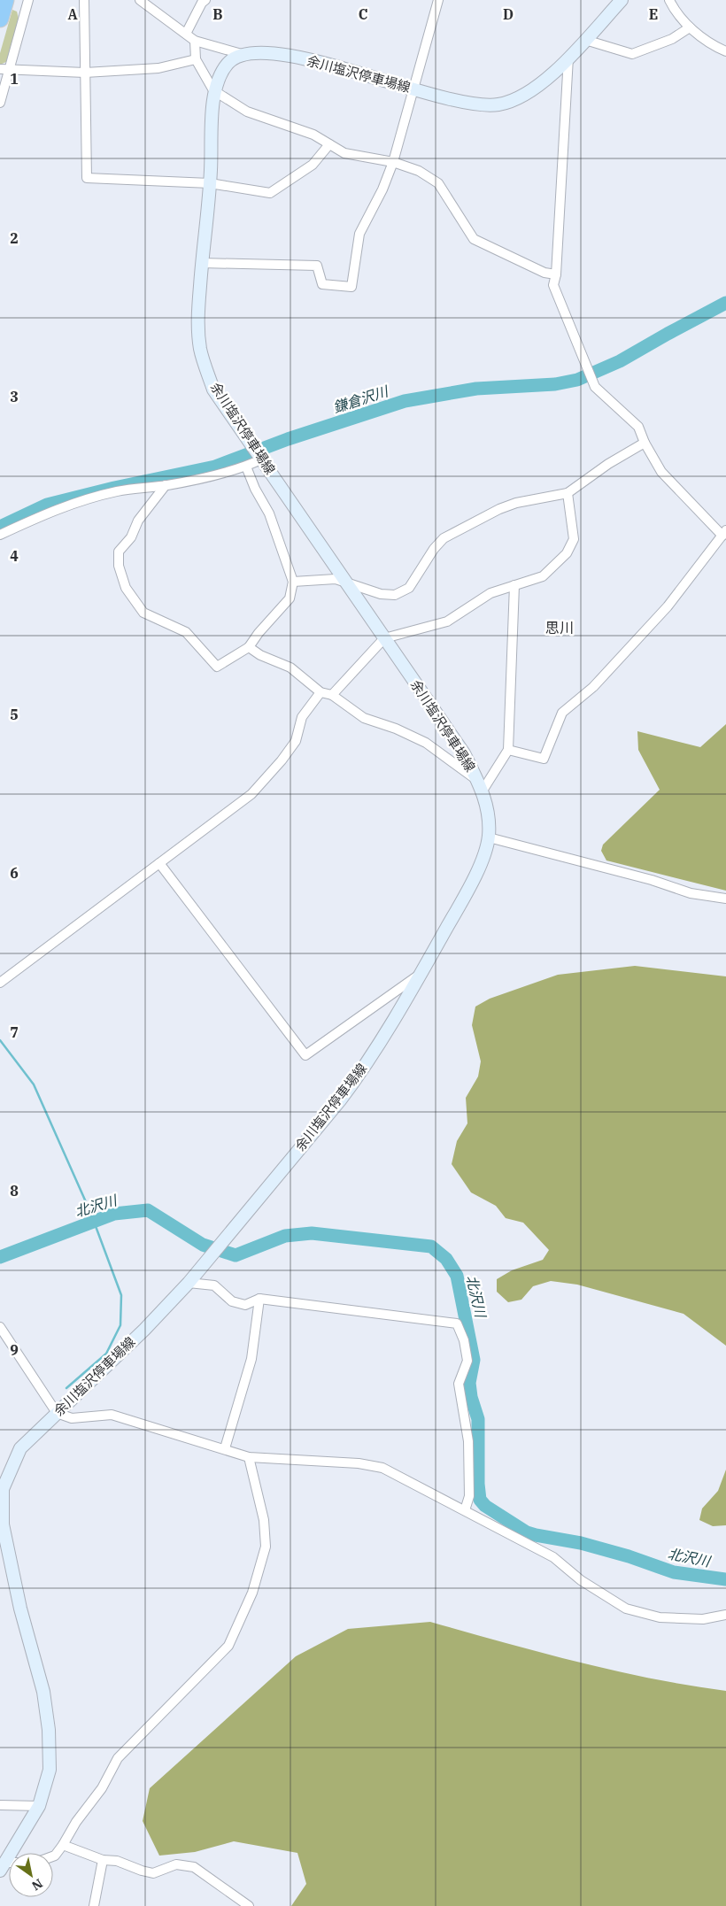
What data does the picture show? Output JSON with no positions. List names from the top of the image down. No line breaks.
{"streets":{"main road":["余川塩沢停車場線"]},"districts":["思川"],"water":["鎌倉沢川","北沢川"],"north":"bottom right","grid":{"columns":["A","B","C","D","E"],"rows":["1","2","3","4","5","6","7","8","9"]}}
